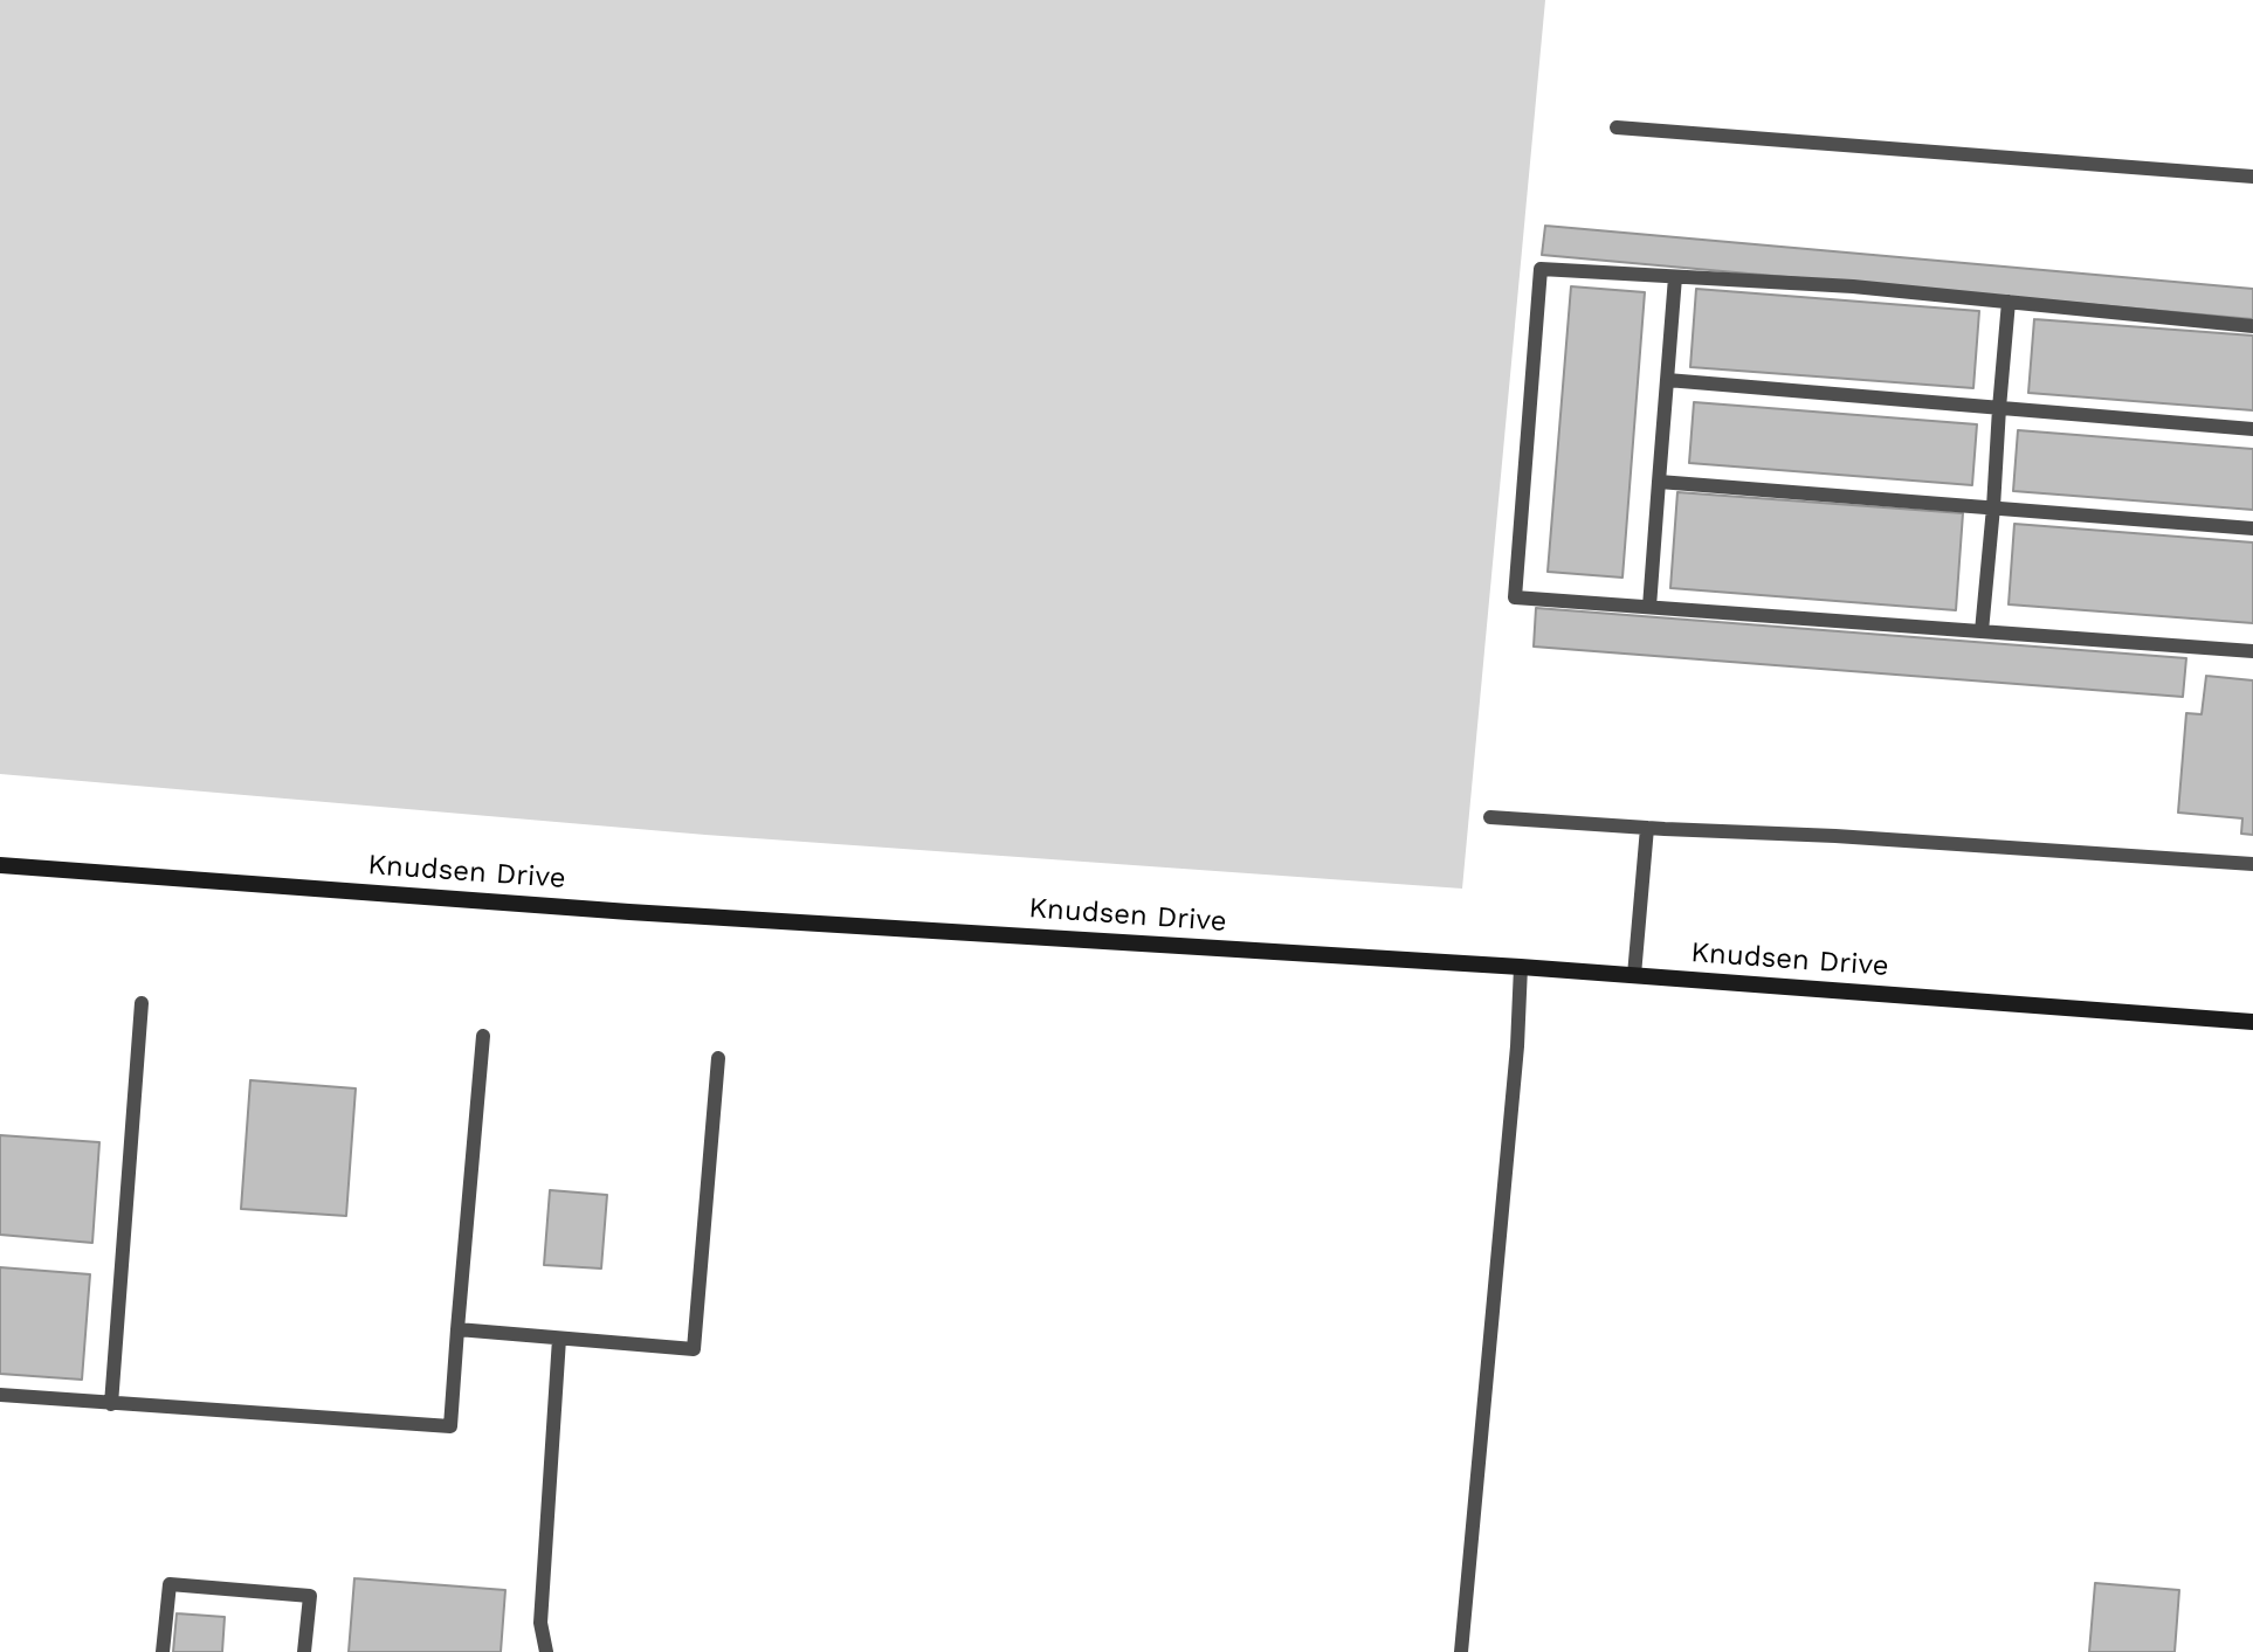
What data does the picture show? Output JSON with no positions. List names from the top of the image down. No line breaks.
{"streets":{"main road":["Knudsen Drive"]}}
